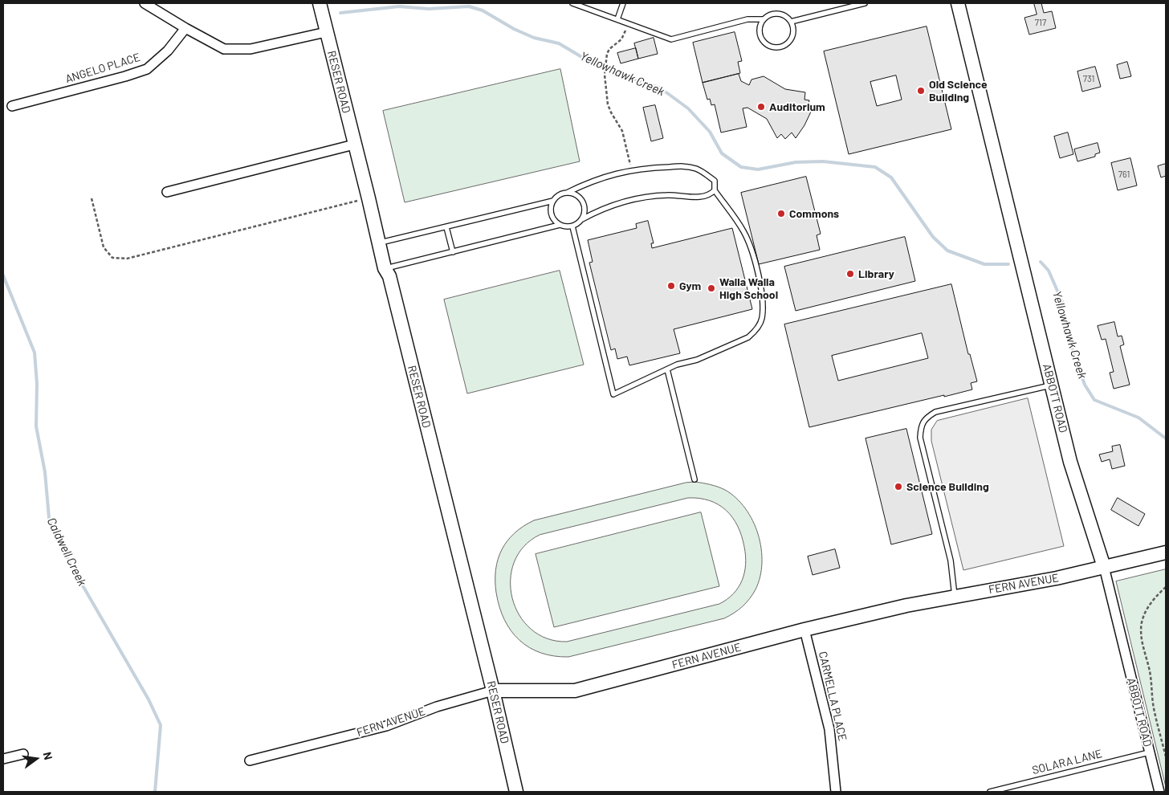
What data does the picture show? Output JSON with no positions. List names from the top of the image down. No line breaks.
{"streets":{"main road":["RESER ROAD","ABBOTT ROAD","FERN AVENUE"],"street":["ANGELO PLACE","CARMELLA PLACE"],"lane":["SOLARA LANE"]},"crossings":[["RESER ROAD","FERN AVENUE"],["ABBOTT ROAD","FERN AVENUE"],["ABBOTT ROAD","SOLARA LANE"],["FERN AVENUE","CARMELLA PLACE"]],"water":["Yellowhawk Creek","Caldwell Creek"],"places":["Old Science Building","Auditorium","Commons","Library","Gym","Walla Walla High School","Science Building"],"house_numbers":["717","731","761"],"north":"right"}
